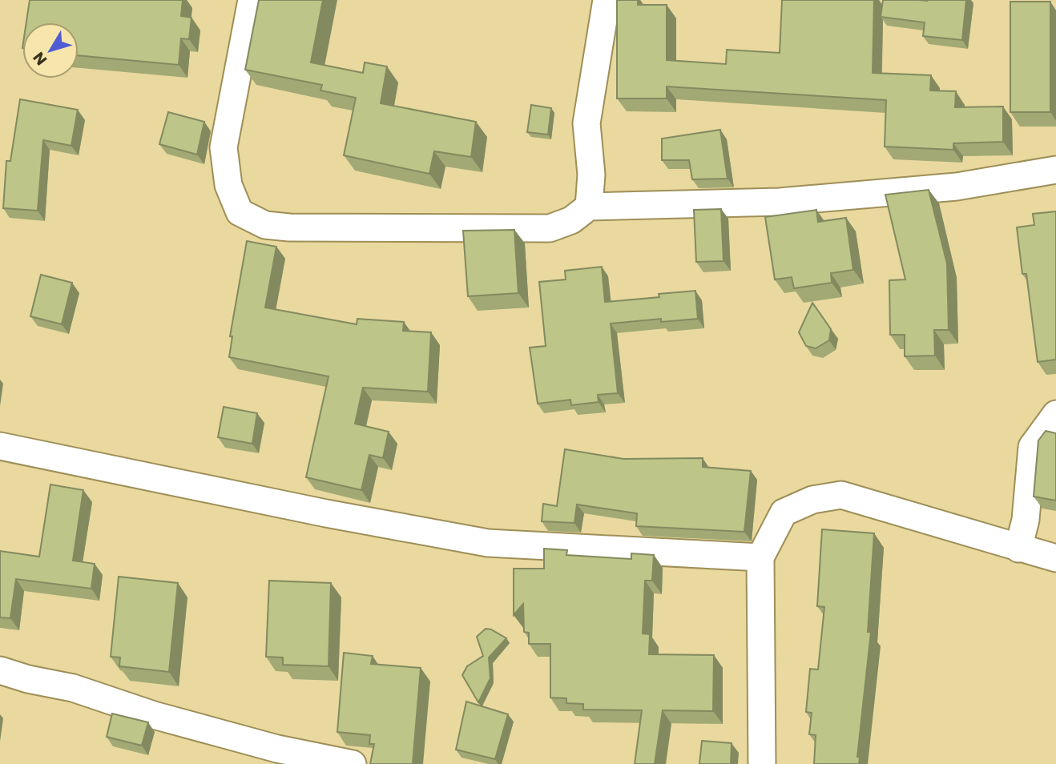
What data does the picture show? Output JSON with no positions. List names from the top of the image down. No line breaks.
{"north":"bottom left"}
